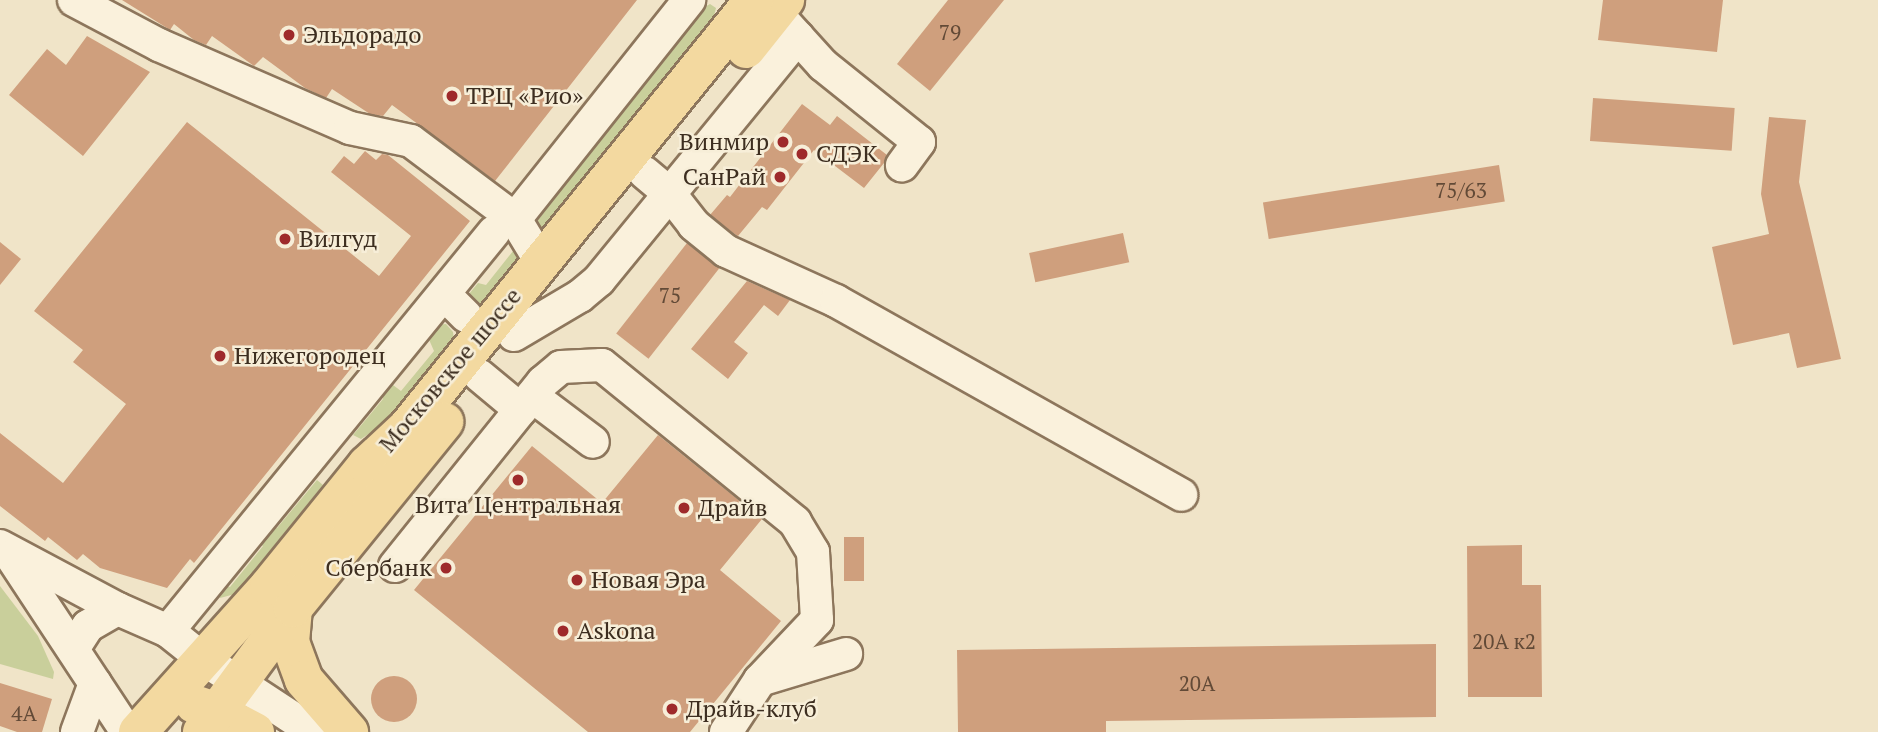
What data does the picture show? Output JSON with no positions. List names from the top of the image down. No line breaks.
{"streets":{"main road":["Московское шоссе"]},"places":["Эльдорадо","ТРЦ «Рио»","Винмир","СДЭК","СанРай","Вилгуд","Нижегородец","Вита Центральная","Драйв","Сбербанк","Новая Эра","Askona","Драйв-клуб"],"house_numbers":["79","75/63","75","20А к2","20А","4А"]}
